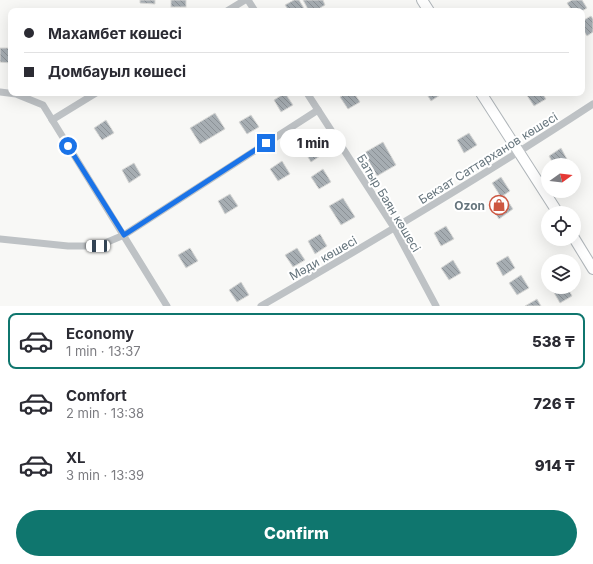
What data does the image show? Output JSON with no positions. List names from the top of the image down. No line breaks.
{"streets":{"street":["Бекзат Саттарханов көшесі","Батыр Баян көшесі","Мәди көшесі"]},"crossings":[["Бекзат Саттарханов көшесі","Батыр Баян көшесі"],["Бекзат Саттарханов көшесі","Мәди көшесі"],["Батыр Баян көшесі","Мәди көшесі"]],"places":{"shop":["Ozon"]},"north":"right","page":{"banner":["Махамбет көшесі","Домбауыл көшесі"],"bubble":"1 min","list":[{"name":"Economy","note":"1 min · 13:37","value":"538 ₸"},{"name":"Comfort","note":"2 min · 13:38","value":"726 ₸"},{"name":"XL","note":"3 min · 13:39","value":"914 ₸"}],"buttons":"Confirm"}}
